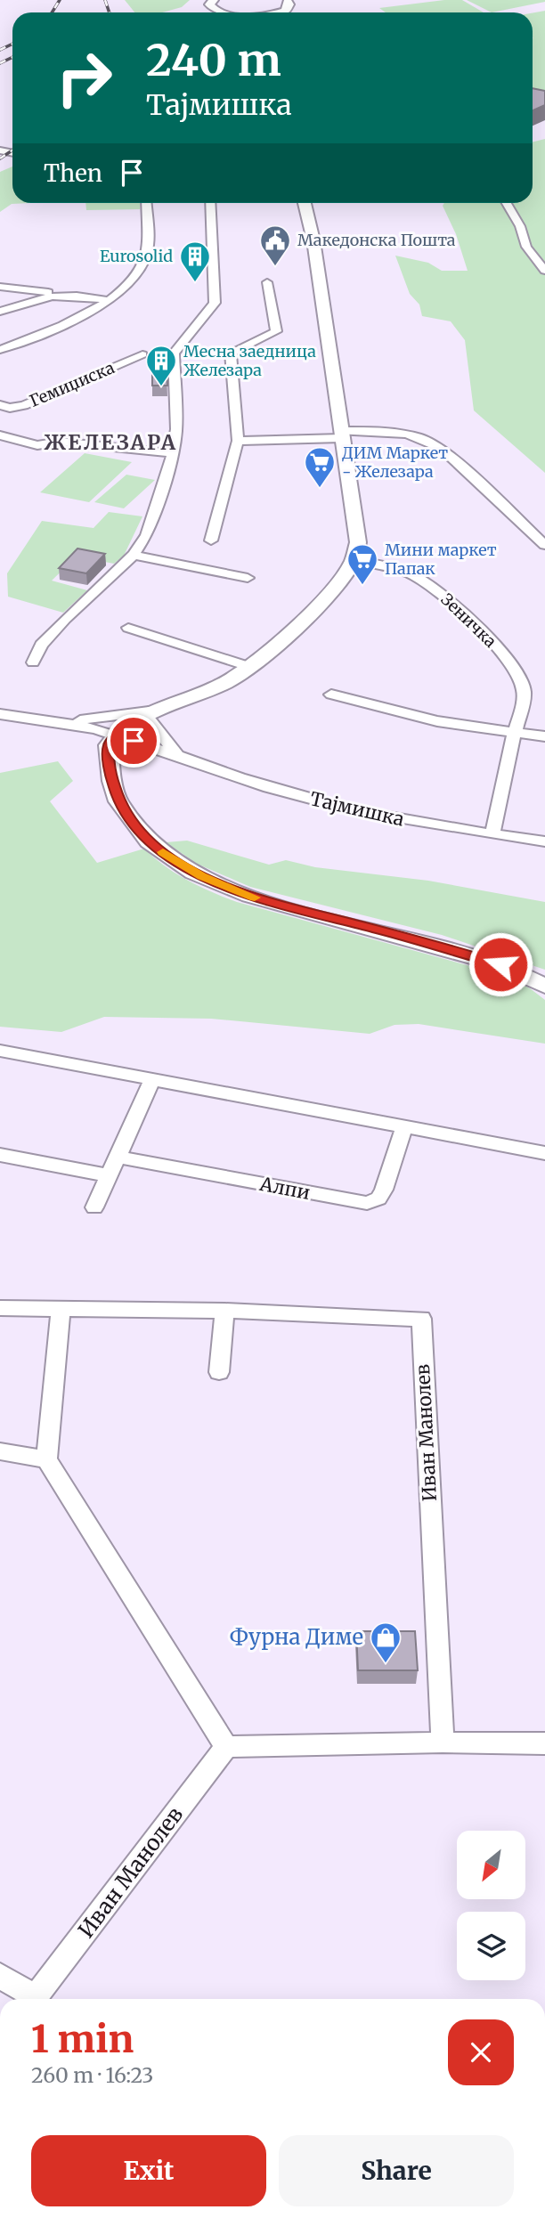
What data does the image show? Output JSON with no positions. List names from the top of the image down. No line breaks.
{"streets":{"street":["Гемиџиска","Зеничка","Тајмишка","Алпи","Иван Манолев"]},"crossings":[["Зеничка","Тајмишка"]],"districts":["ЖЕЛЕЗАРА"],"places":{"public building":["Македонска Пошта"],"building":["Eurosolid","Месна заедница Железара"],"supermarket":["ДИМ Маркет - Железара","Мини маркет Папак"],"shop":["Фурна Диме"]},"north":"bottom left","page":{"turn":["240 m","Тајмишка"],"then":"Then","heading":["1 min","260 m · 16:23"],"buttons":["Exit","Share"]}}
